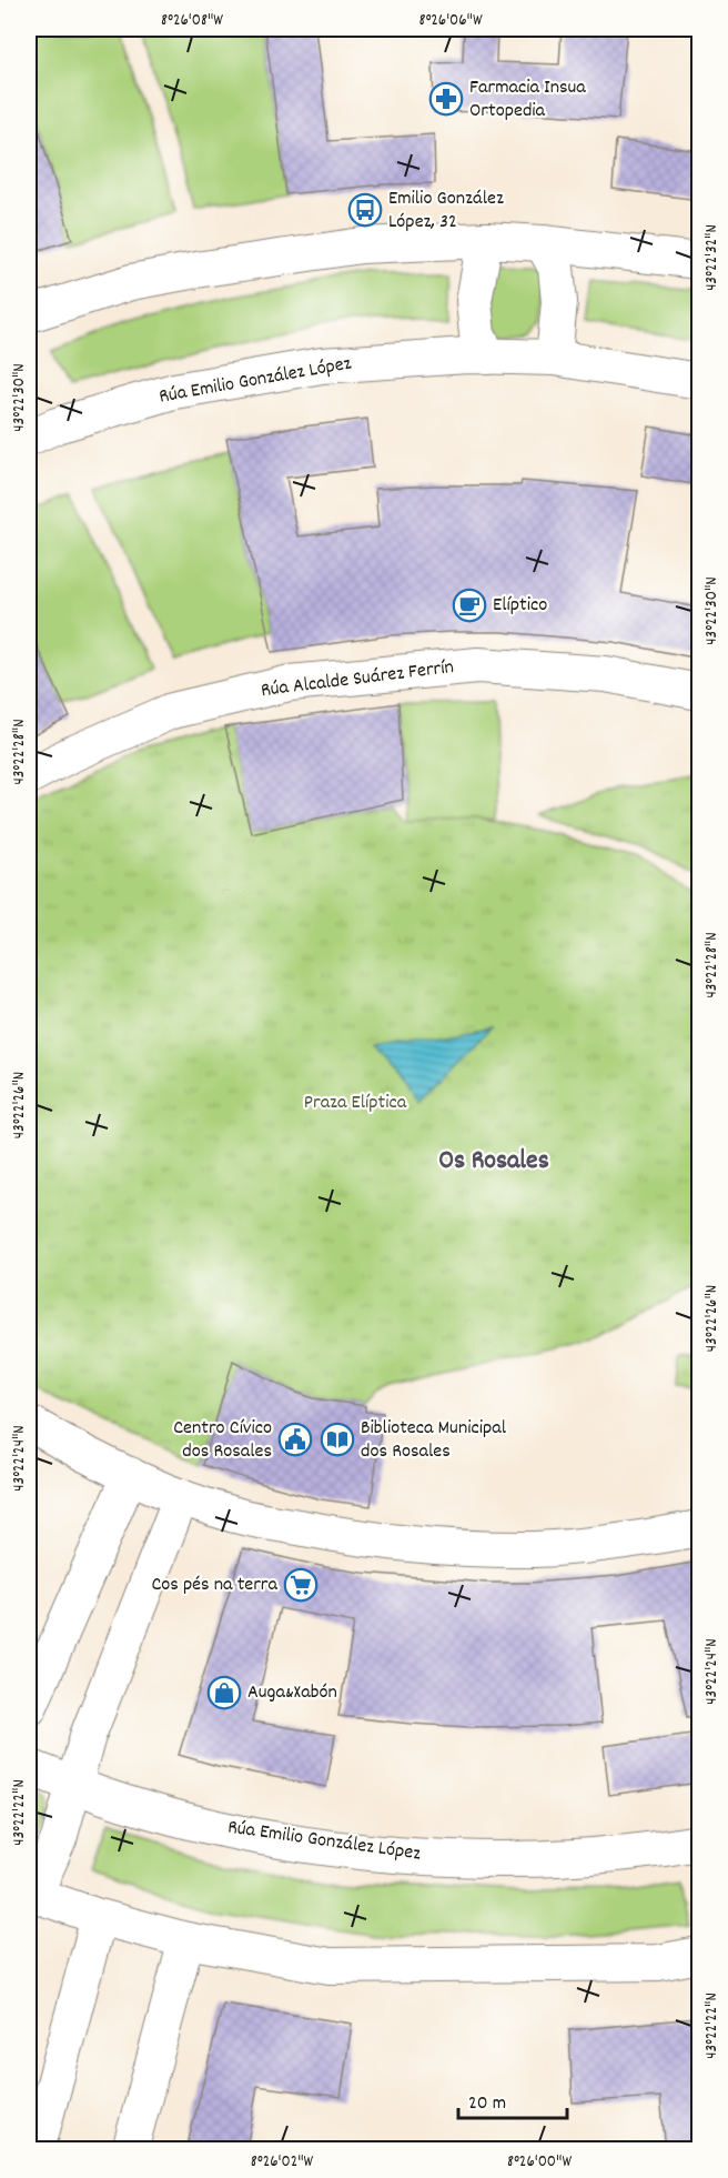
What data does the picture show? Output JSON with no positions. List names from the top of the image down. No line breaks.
{"streets":{"street":["Rúa Emilio González López","Rúa Alcalde Suárez Ferrín"]},"districts":["Os Rosales"],"parks":["Praza Elíptica"],"places":{"pharmacy":["Farmacia Insua Ortopedia"],"bus stop":["Emilio González López, 32"],"cafe":["Elíptico"],"public building":["Centro Cívico dos Rosales"],"library":["Biblioteca Municipal dos Rosales"],"supermarket":["Cos pés na terra"],"shop":["Auga&Xabón"]},"scale_bar":"20 m","coordinates":["8°26'08\"W","8°26'06\"W","43°22'32\"N","43°22'30\"N","43°22'28\"N","43°22'26\"N","43°22'24\"N","43°22'22\"N","8°26'02\"W","8°26'00\"W"]}
